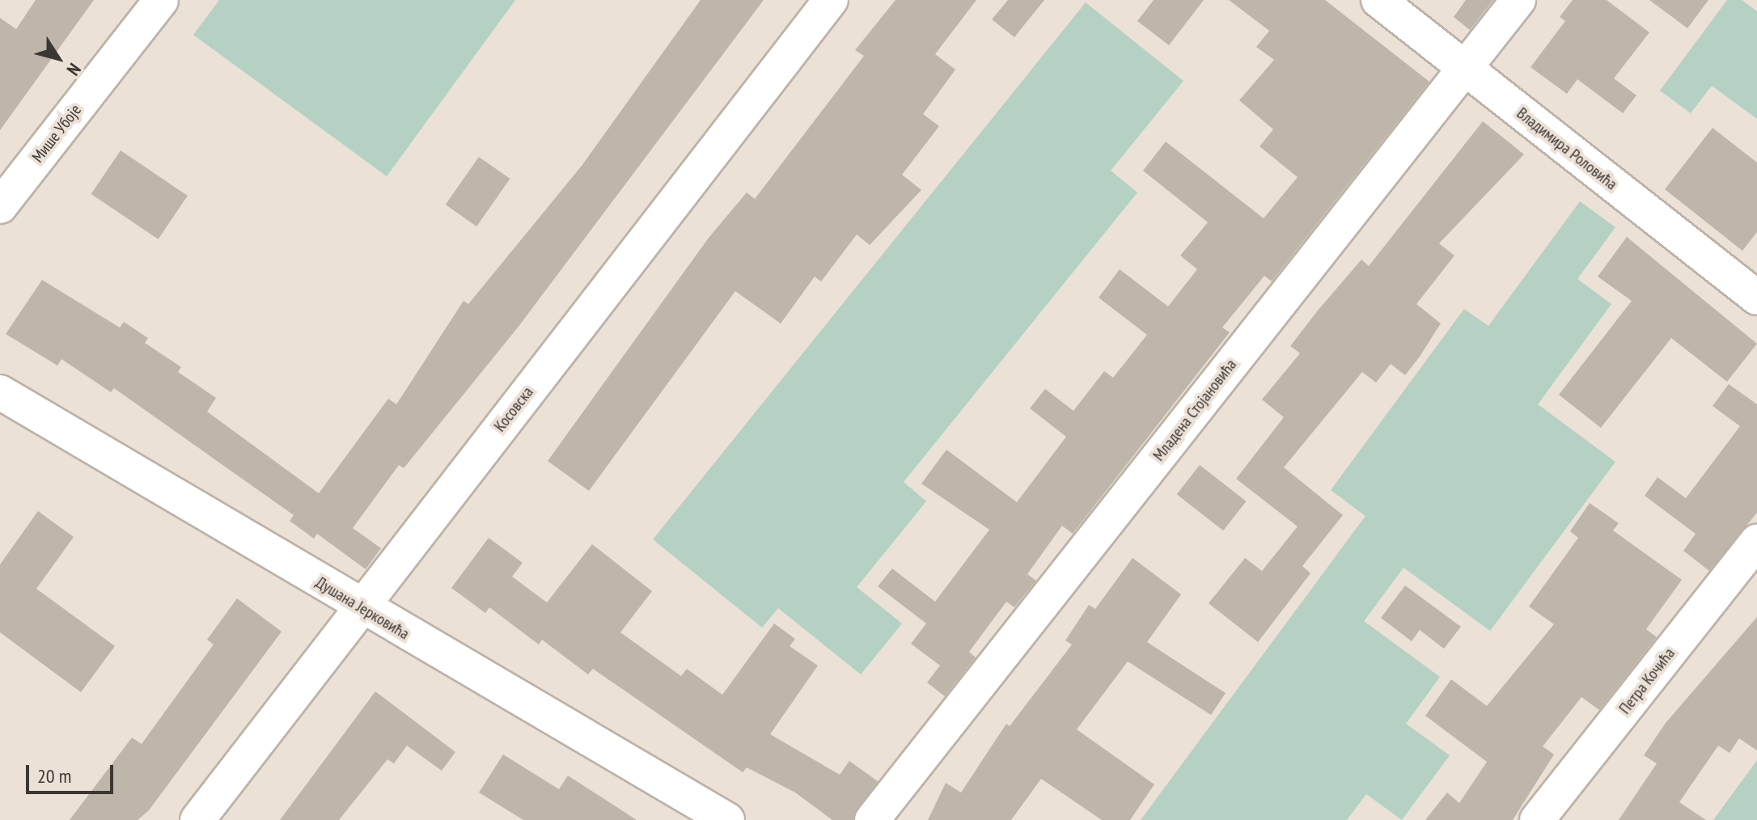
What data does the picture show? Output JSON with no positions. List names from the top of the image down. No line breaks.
{"streets":{"street":["Мише Убоје","Владимира Роловића","Косовска","Младена Стојановића","Душана Јерковића","Петра Кочића"]},"crossings":[["Владимира Роловића","Младена Стојановића"],["Косовска","Душана Јерковића"]],"scale_bar":"20 m","north":"bottom right"}
